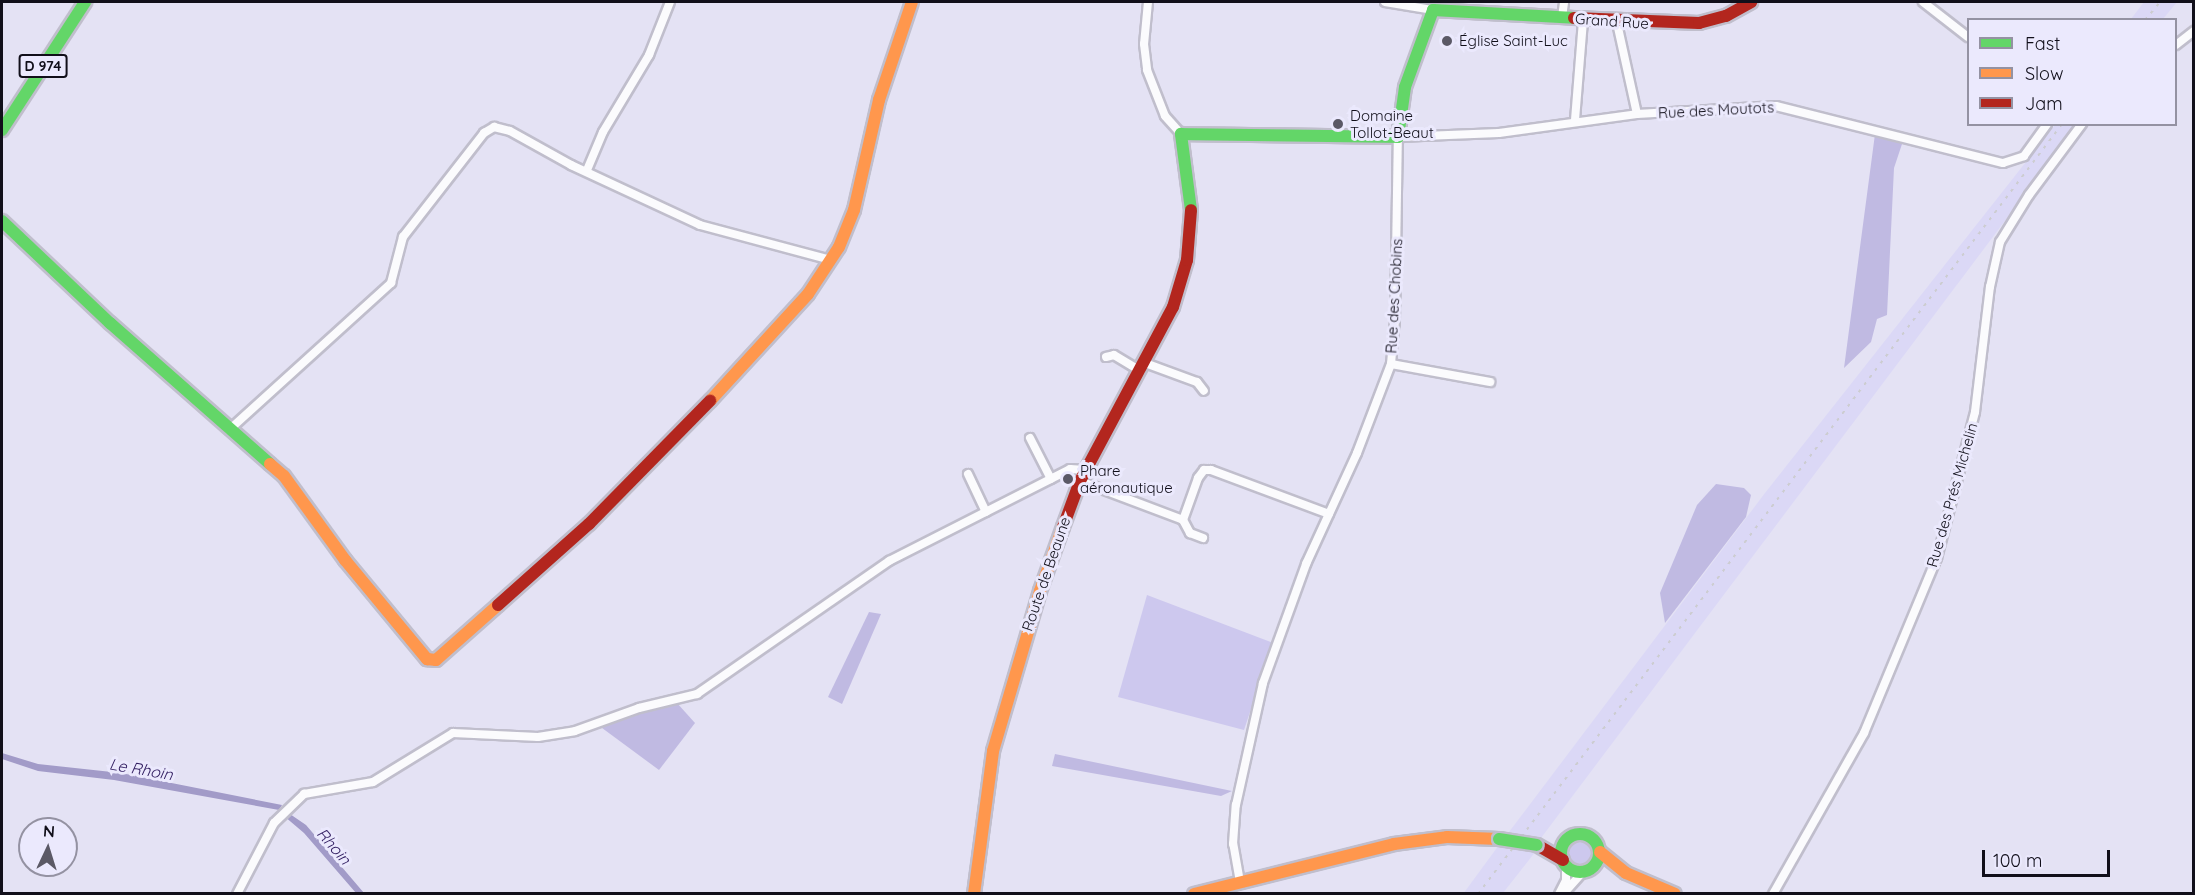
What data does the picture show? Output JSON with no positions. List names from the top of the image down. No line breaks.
{"streets":{"street":["Grand Rue","D 974","Rue des Moutots","Rue des Chobins","Rue des Prés Michelin","Route de Beaune"]},"crossings":[["Rue des Moutots","Rue des Chobins"]],"water":["Le Rhoin","Rhoin"],"places":["Église Saint-Luc","Domaine Tollot-Beaut","Phare aéronautique"],"legend":["Fast","Slow","Jam"],"scale_bar":"100 m","north":"top"}
